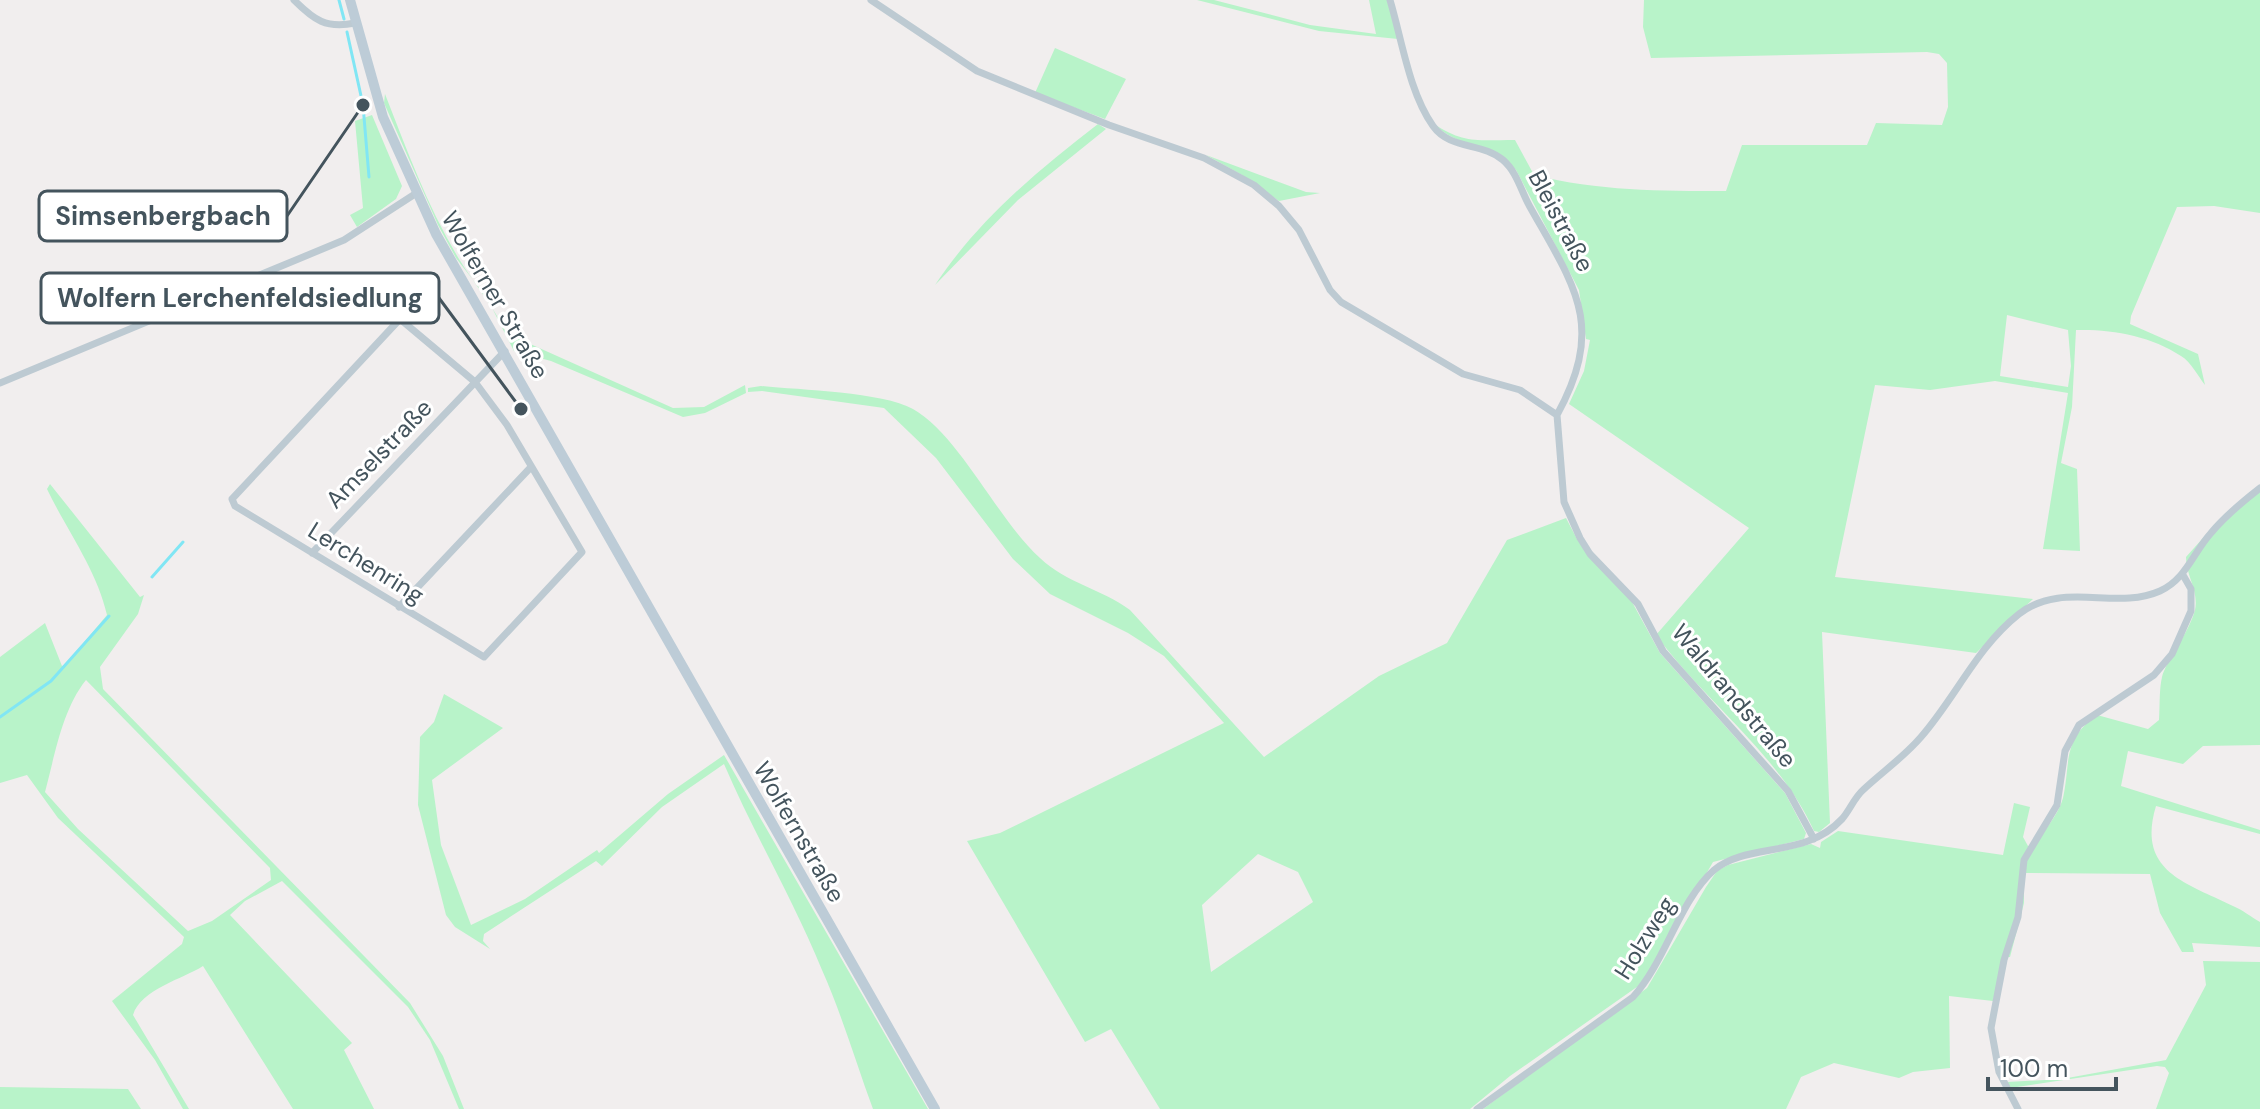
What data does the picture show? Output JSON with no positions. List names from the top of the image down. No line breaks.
{"streets":{"main road":["Wolferner Straße","Wolfernstraße"],"street":["Bleistraße","Amselstraße","Lerchenring","Waldrandstraße","Holzweg"]},"crossings":[["Bleistraße","Waldrandstraße"],["Wolferner Straße","Wolfernstraße"],["Amselstraße","Lerchenring"],["Waldrandstraße","Holzweg"]],"places":["Simsenbergbach","Wolfern Lerchenfeldsiedlung"],"scale_bar":"100 m"}
